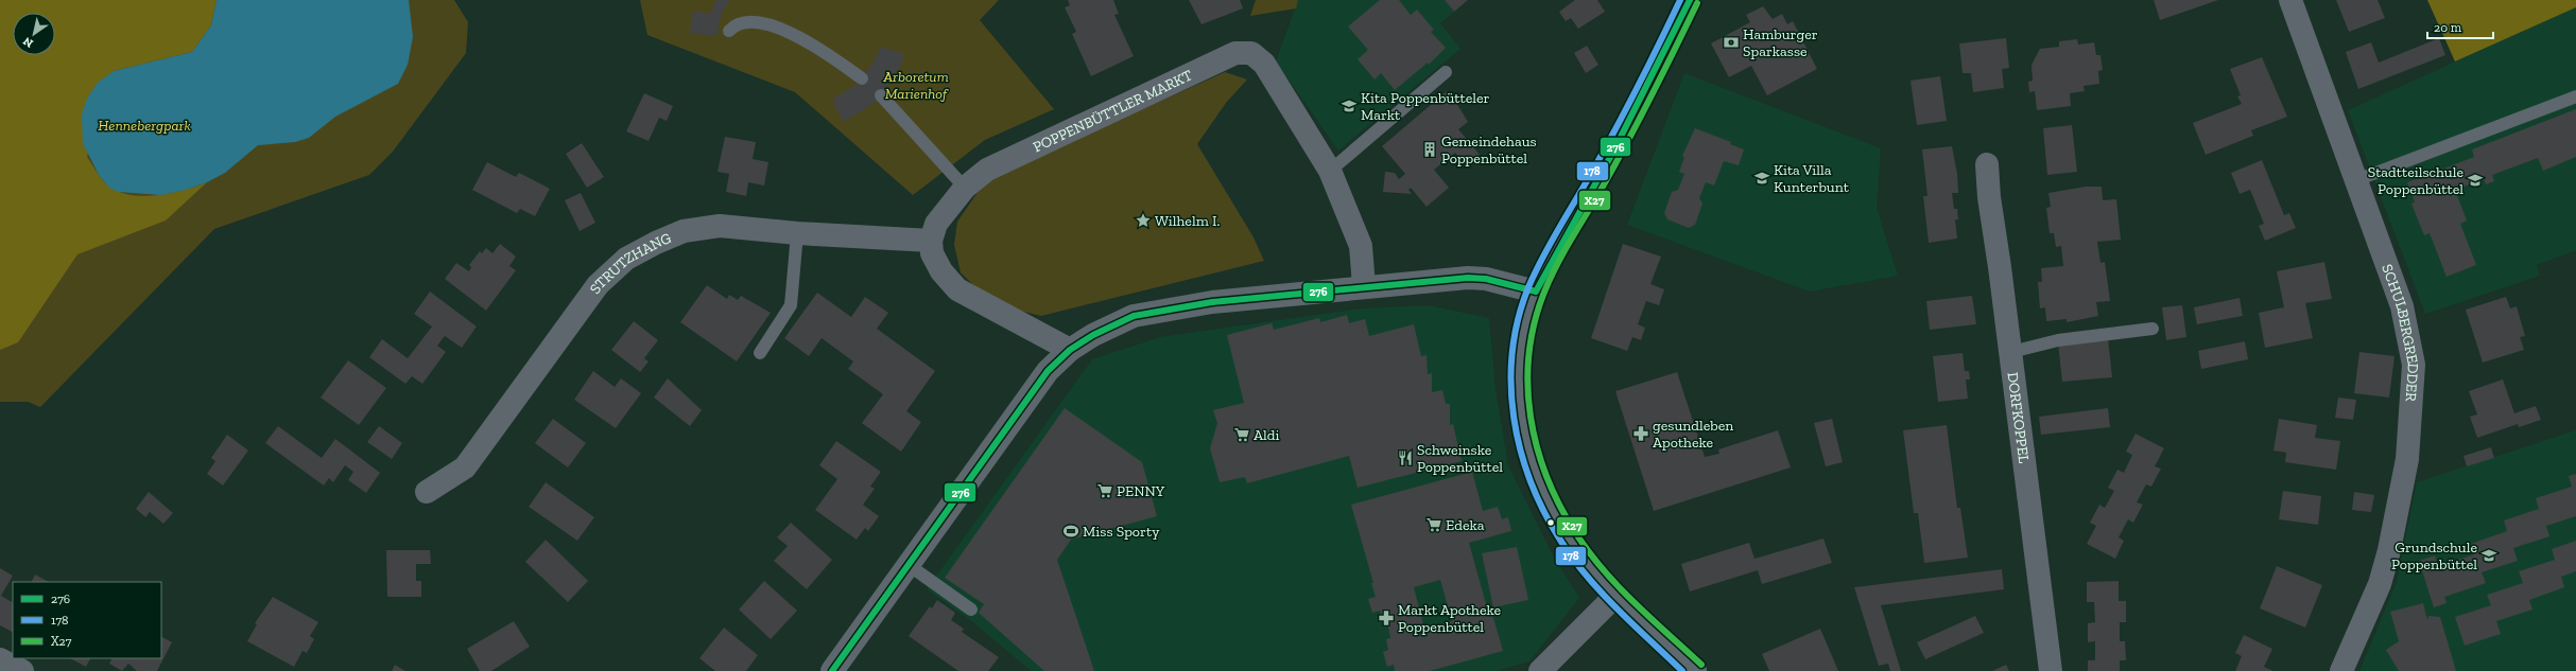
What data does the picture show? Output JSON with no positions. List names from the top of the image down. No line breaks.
{"streets":{"street":["POPPENBÜTTLER MARKT","STRUTZHANG","SCHULBERGREDDER","DORFKOPPEL"]},"crossings":[["POPPENBÜTTLER MARKT","STRUTZHANG"]],"parks":["Arboretum Marienhof","Hennebergpark"],"places":{"bank":["Hamburger Sparkasse"],"school or university":["Kita Poppenbütteler Markt","Kita Villa Kunterbunt","Stadtteilschule Poppenbüttel","Grundschule Poppenbüttel"],"building":["Gemeindehaus Poppenbüttel"],"place":["Wilhelm I."],"pharmacy":["gesundleben Apotheke","Markt Apotheke Poppenbüttel"],"supermarket":["Aldi","PENNY","Edeka"],"restaurant":["Schweinske Poppenbüttel"],"sports":["Miss Sporty"]},"lines":["transit line 276","transit line 178","transit line X27"],"legend":["276","178","X27"],"scale_bar":"20 m","north":"bottom left"}
